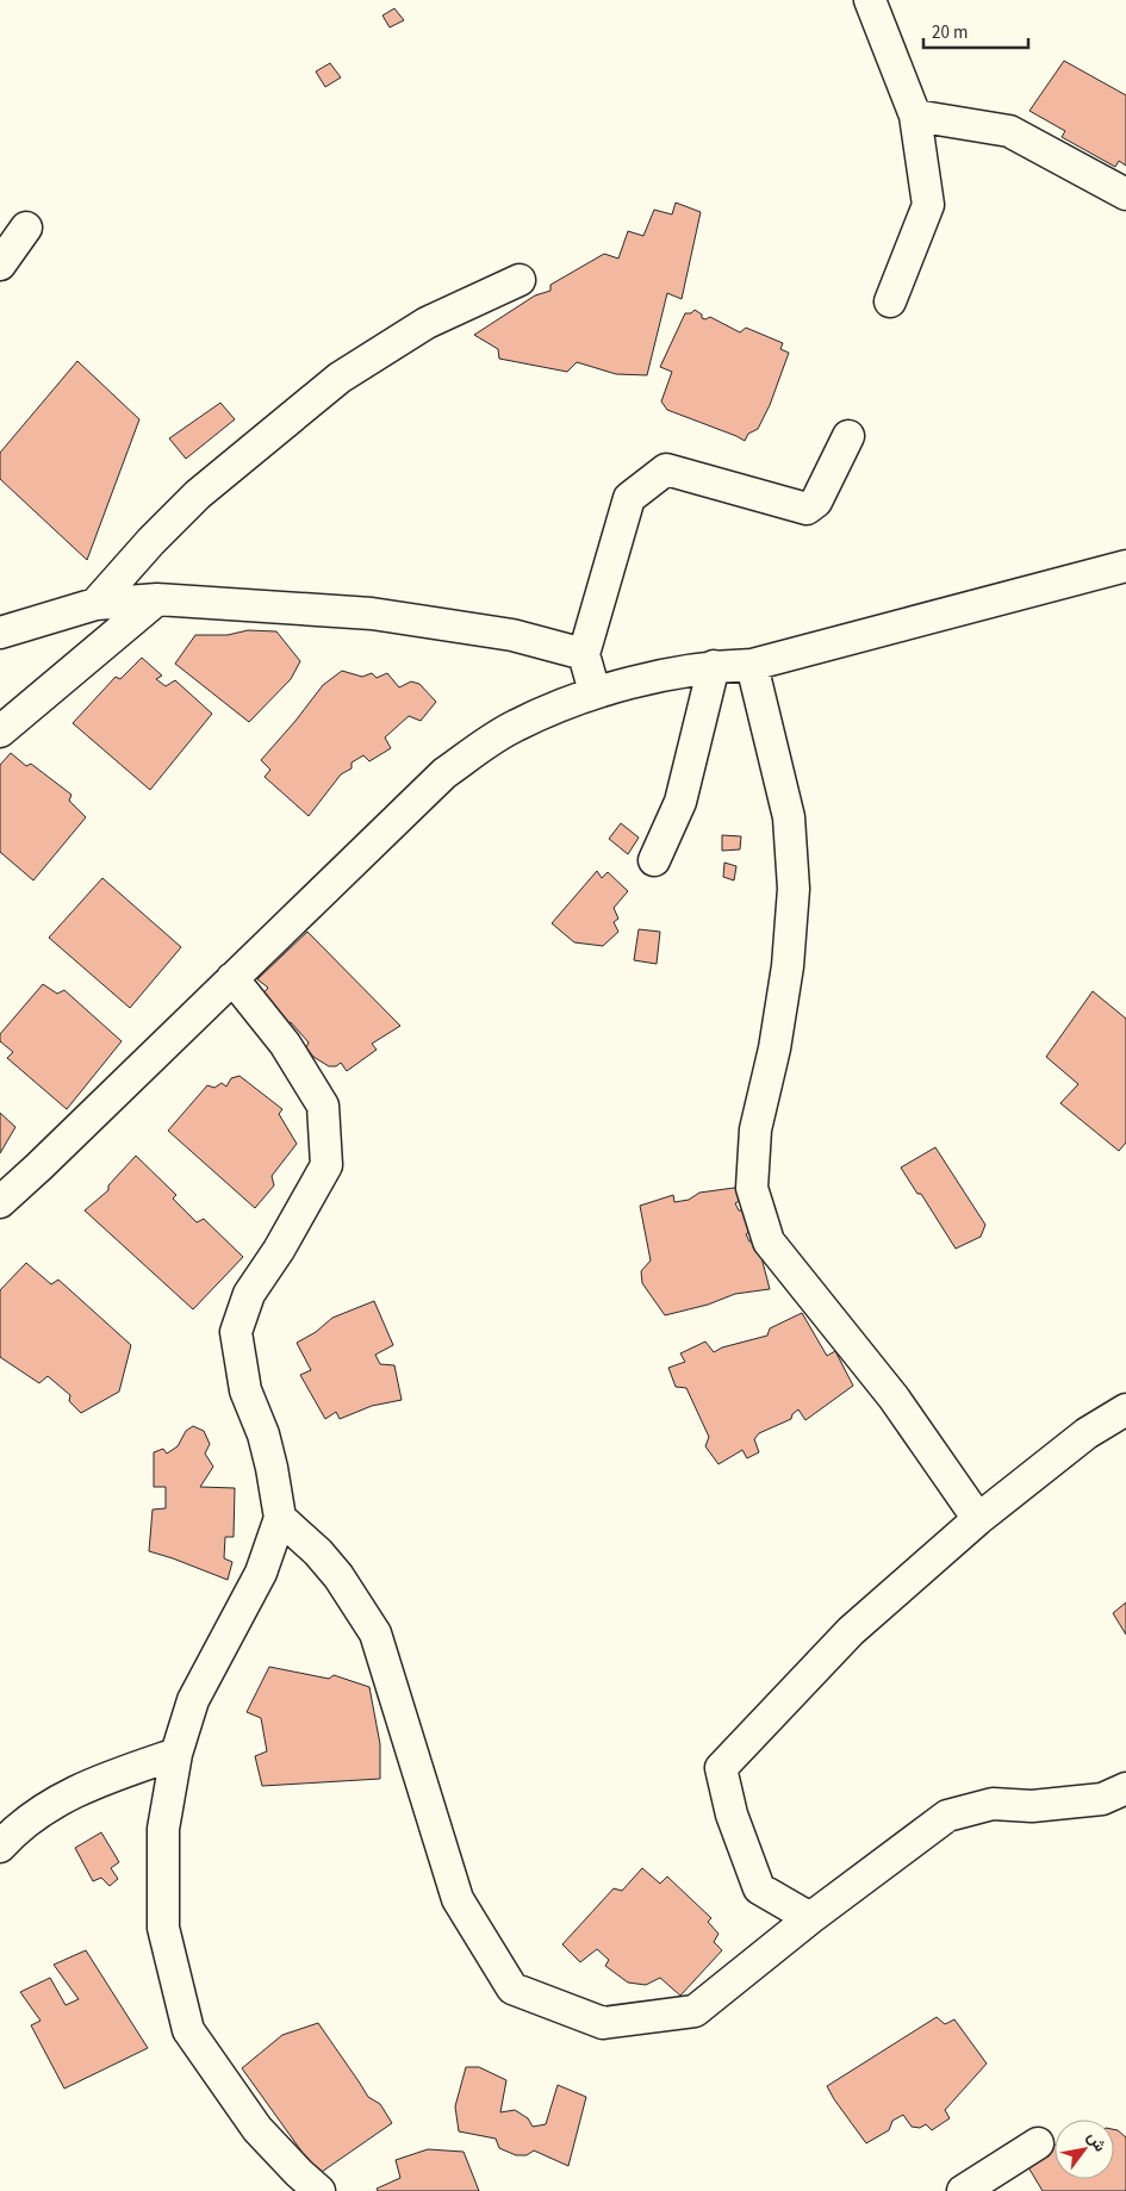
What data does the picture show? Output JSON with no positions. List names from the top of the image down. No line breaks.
{"scale_bar":"20 m","north":"top right"}
